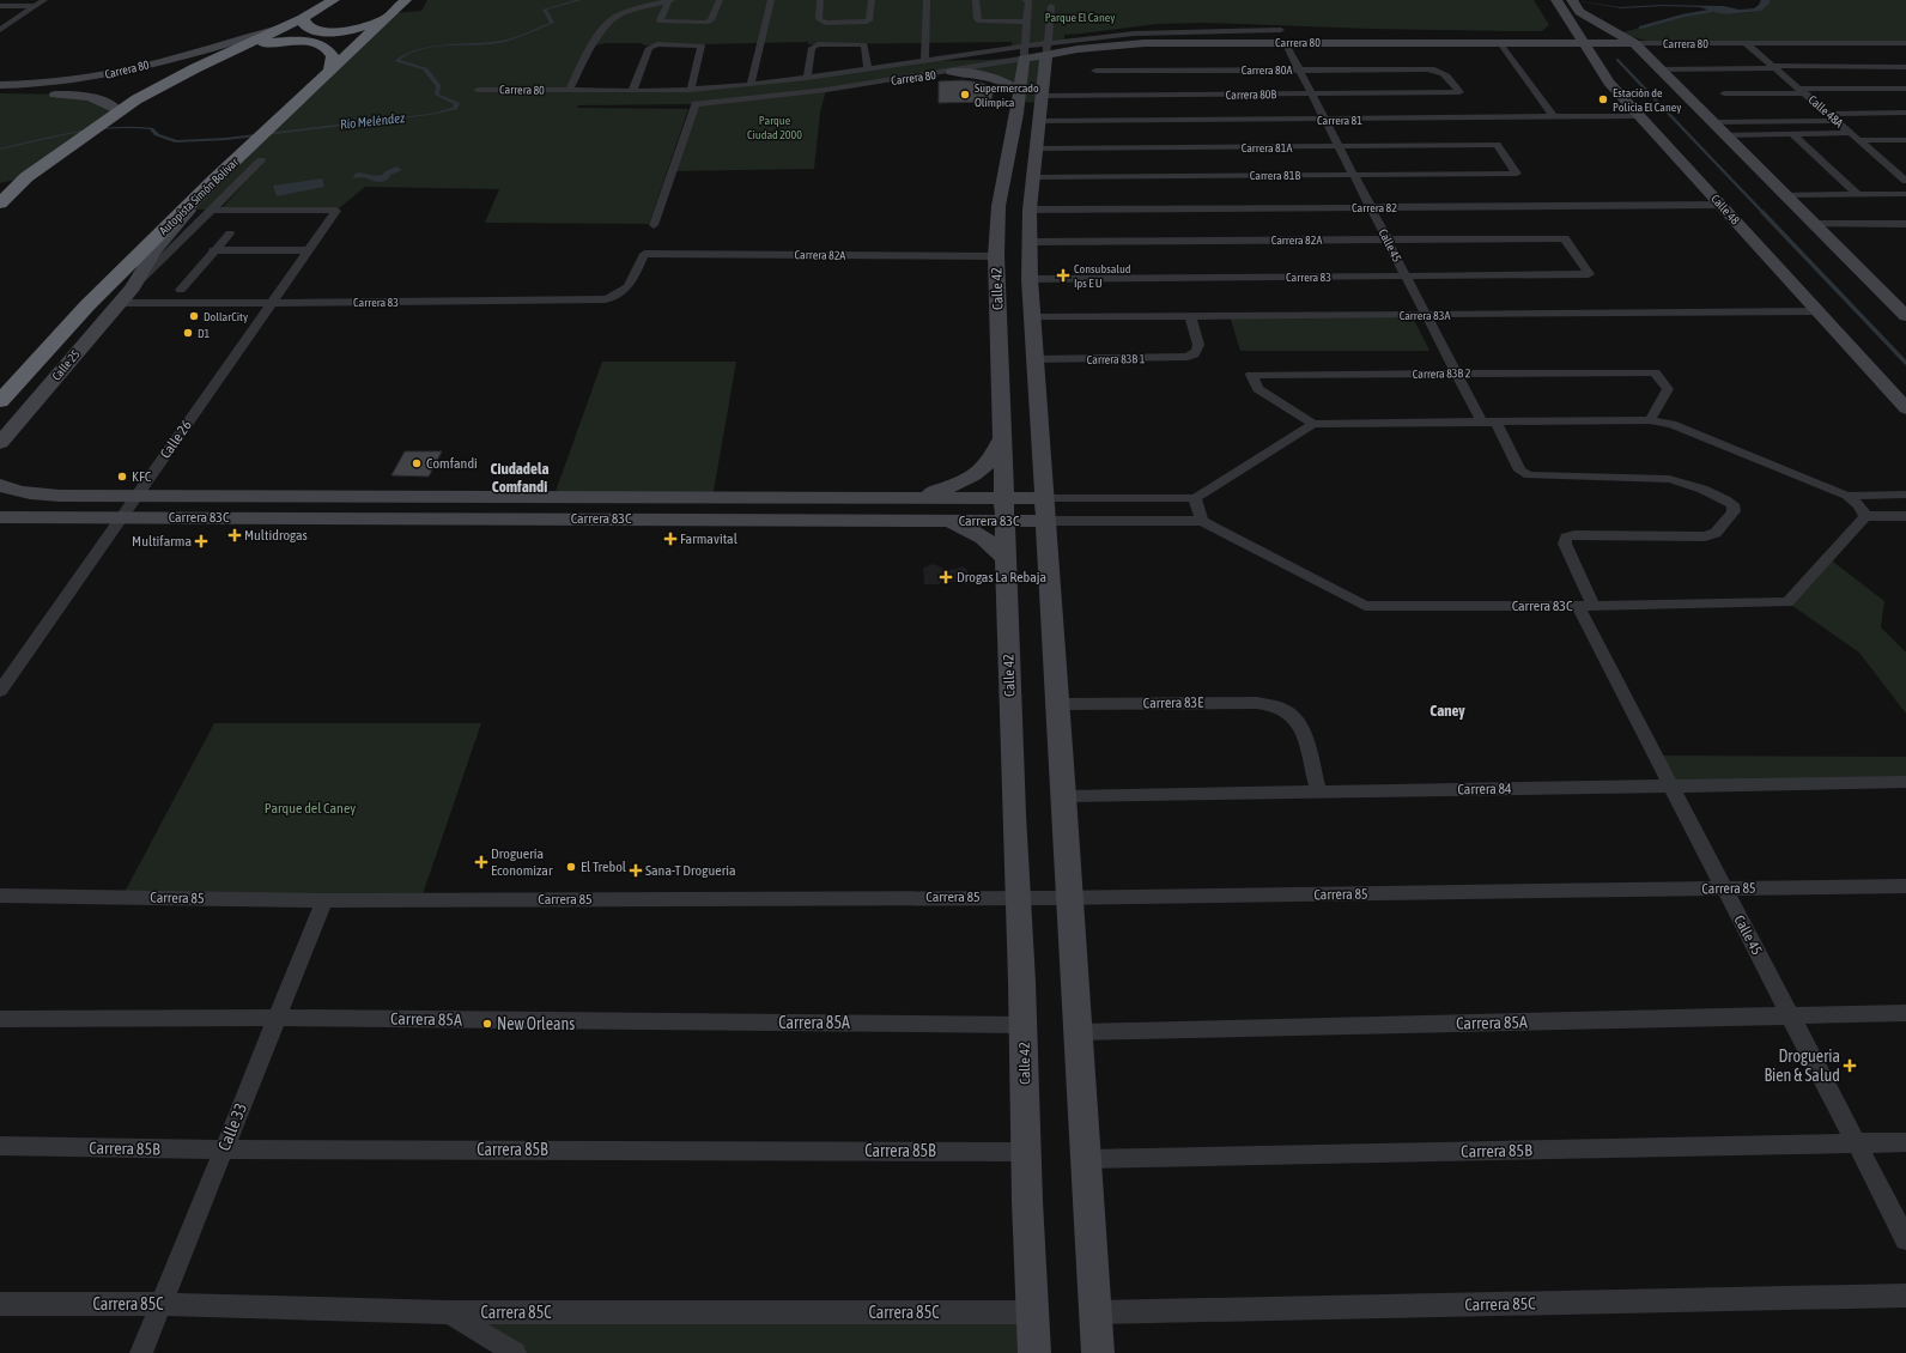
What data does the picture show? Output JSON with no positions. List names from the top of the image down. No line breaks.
{"streets":{"highway":["Autopista Simón Bolívar"],"street":["Carrera 80","Carrera 80A","Carrera 80B","Calle 48A","Carrera 81","Carrera 81A","Carrera 81B","Carrera 82","Calle 48","Carrera 82A","Calle 45","Carrera 83","Calle 42","Carrera 83A","Carrera 83B 1","Calle 25","Carrera 83B 2","Calle 26","Carrera 83C","Carrera 83E","Carrera 84","Carrera 85","Carrera 85A","Calle 33","Carrera 85B","Carrera 85C"]},"crossings":[["Carrera 80","Calle 48A"],["Carrera 80","Calle 48"],["Carrera 80","Calle 45"],["Carrera 80","Calle 42"],["Carrera 80A","Carrera 80B"],["Carrera 80A","Calle 45"],["Carrera 80B","Calle 45"],["Carrera 81","Calle 48"],["Carrera 81","Calle 45"],["Carrera 81A","Carrera 81B"],["Carrera 81A","Calle 45"],["Carrera 81B","Calle 45"],["Autopista Simón Bolívar","Calle 25"],["Carrera 82","Calle 48"],["Carrera 82","Calle 45"],["Calle 48","Carrera 83A"],["Carrera 82A","Calle 45"],["Carrera 82A","Carrera 83"],["Carrera 82A","Calle 42"],["Calle 45","Carrera 83"],["Calle 45","Carrera 83A"],["Calle 45","Carrera 83B 2"],["Calle 45","Carrera 83C"],["Calle 45","Carrera 84"],["Calle 45","Carrera 85"],["Calle 45","Carrera 85A"],["Calle 45","Carrera 85B"],["Carrera 83","Calle 25"],["Carrera 83","Calle 26"],["Calle 42","Carrera 83C"],["Calle 42","Carrera 85"],["Calle 42","Carrera 85A"],["Calle 42","Carrera 85B"],["Calle 42","Carrera 85C"],["Carrera 83A","Carrera 83B 1"],["Calle 25","Calle 26"],["Calle 26","Carrera 83C"],["Carrera 83E","Carrera 84"],["Carrera 85","Calle 33"],["Carrera 85A","Calle 33"],["Calle 33","Carrera 85B"],["Calle 33","Carrera 85C"]],"districts":["Ciudadela Comfandi","Caney"],"water":["Río Meléndez"],"parks":["Parque El Caney","Parque Ciudad 2000","Parque del Caney"],"places":{"other":["Supermercado Olímpica","Estación de Policía El Caney","DollarCity","D1","Comfandi","KFC","El Trebol","New Orleans"],"health":["Consubsalud Ips E U","Multidrogas","Farmavital","Multifarma","Drogas La Rebaja","Droguería Economizar","Sana-T Drogueria","Drogueria Bien & Salud"]}}
